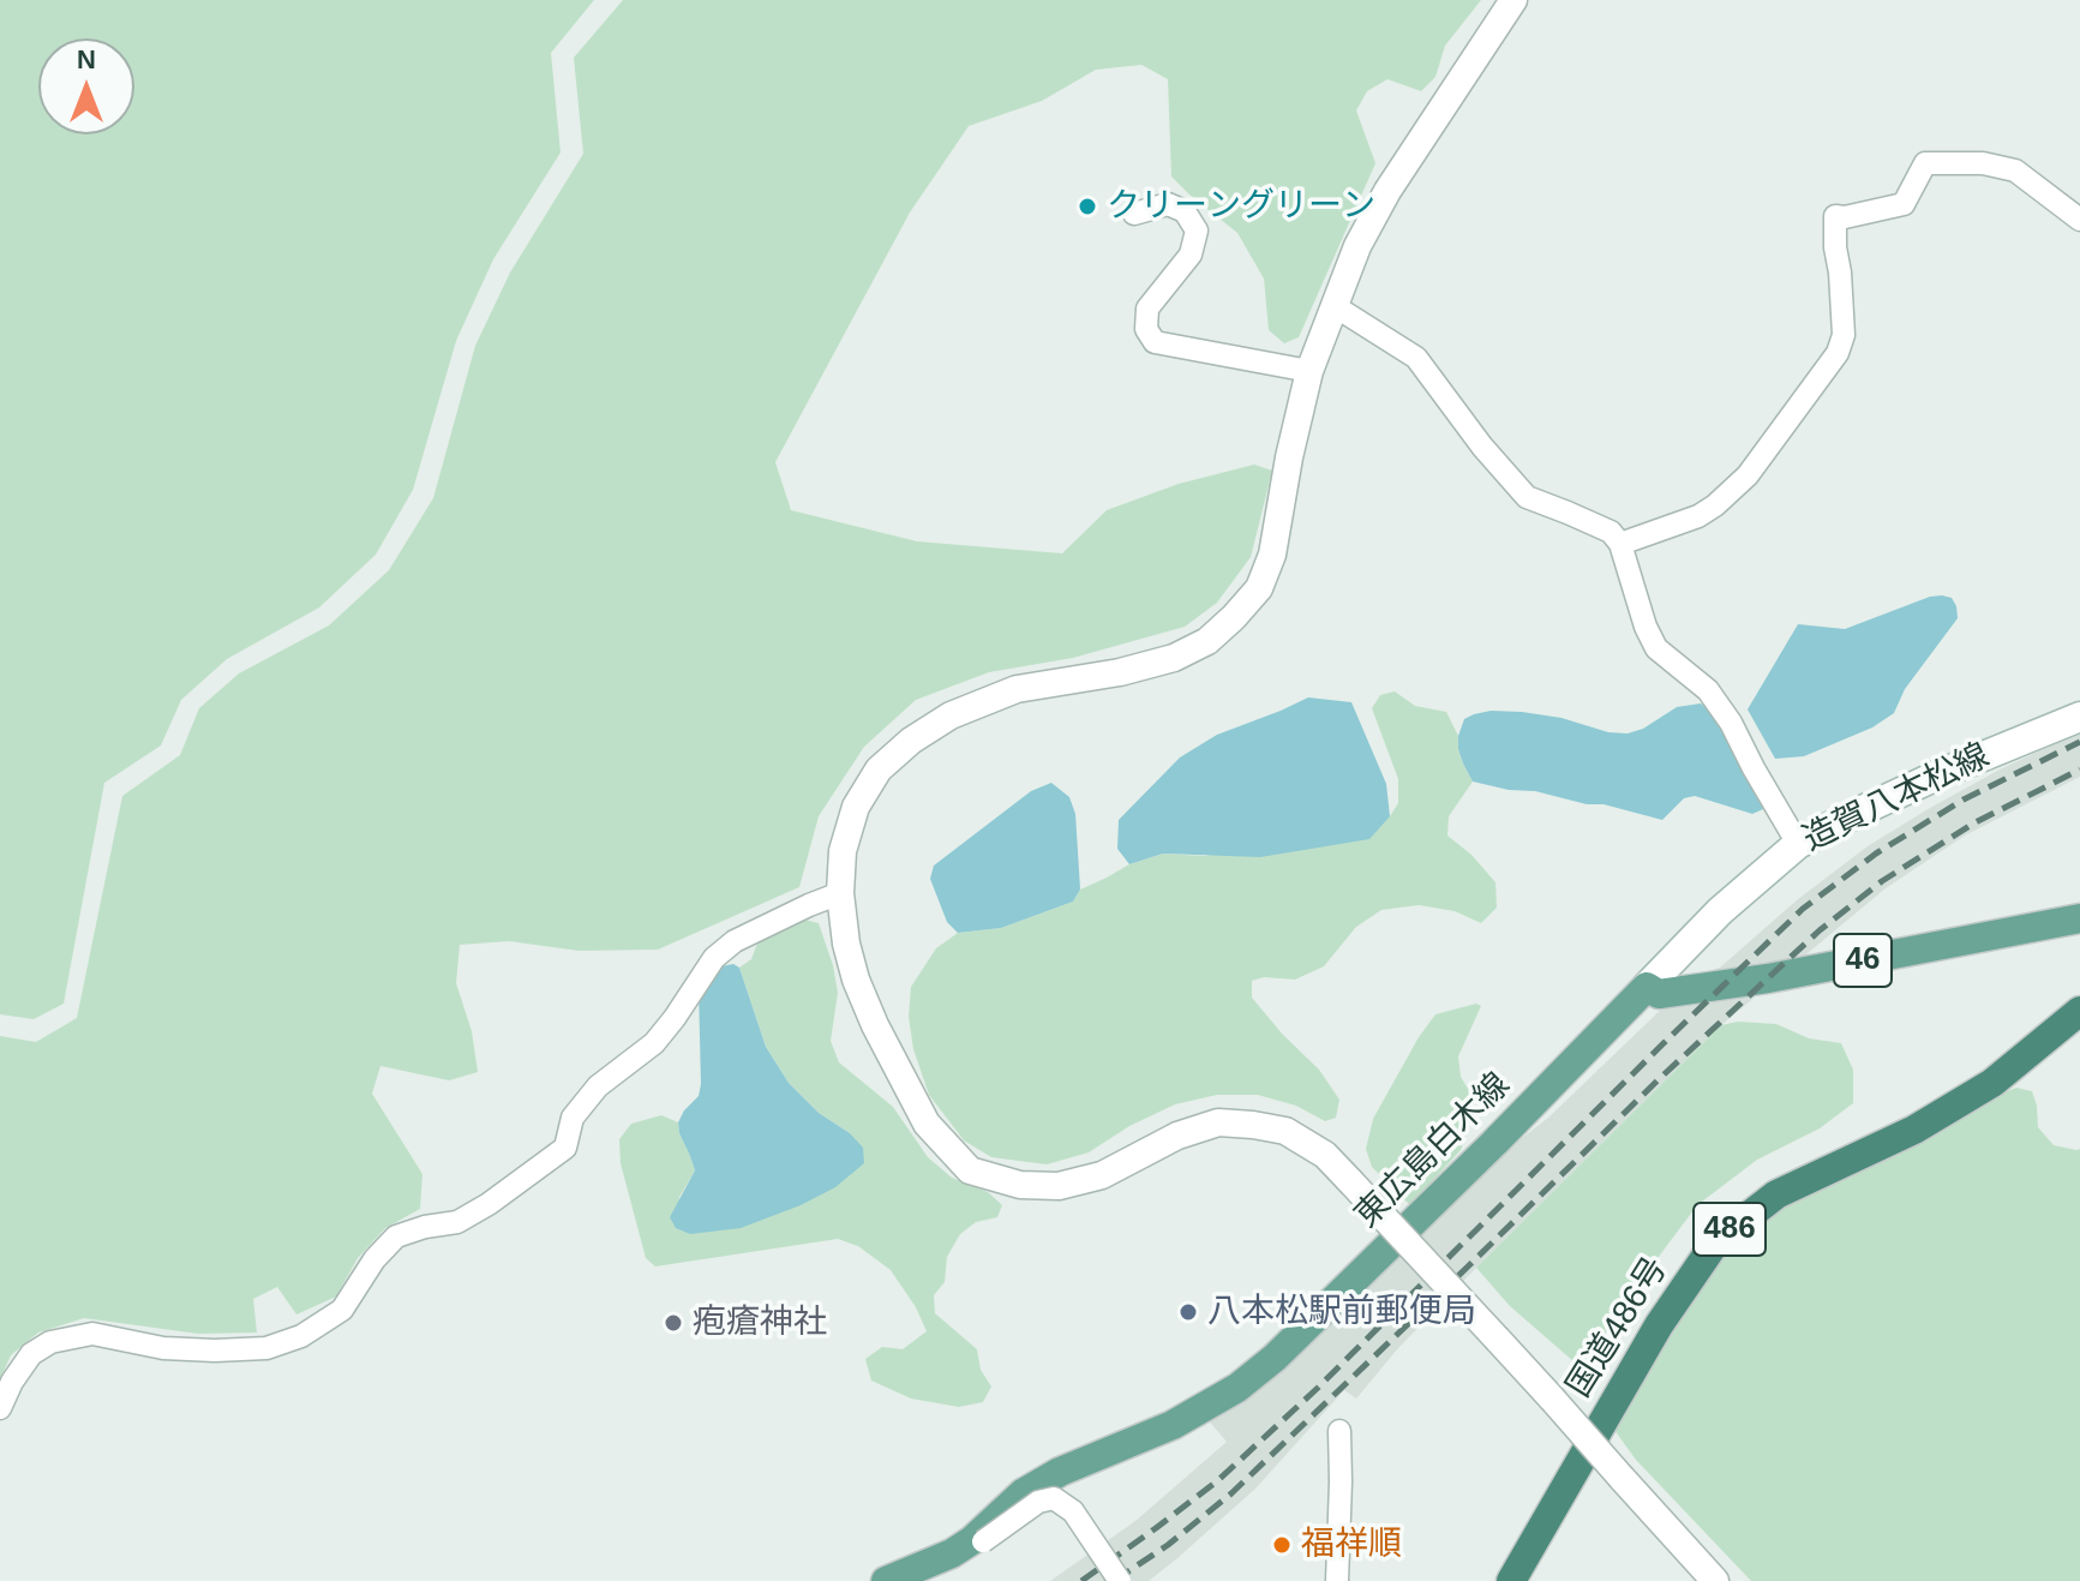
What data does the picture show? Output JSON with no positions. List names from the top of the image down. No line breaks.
{"streets":{"highway":["486","国道486号"],"main road":["造賀八本松線","46","東広島白木線"]},"crossings":[["造賀八本松線","46"],["造賀八本松線","東広島白木線"],["46","東広島白木線"]],"places":["クリーングリーン","八本松駅前郵便局","疱瘡神社","福祥順"],"north":"top"}
